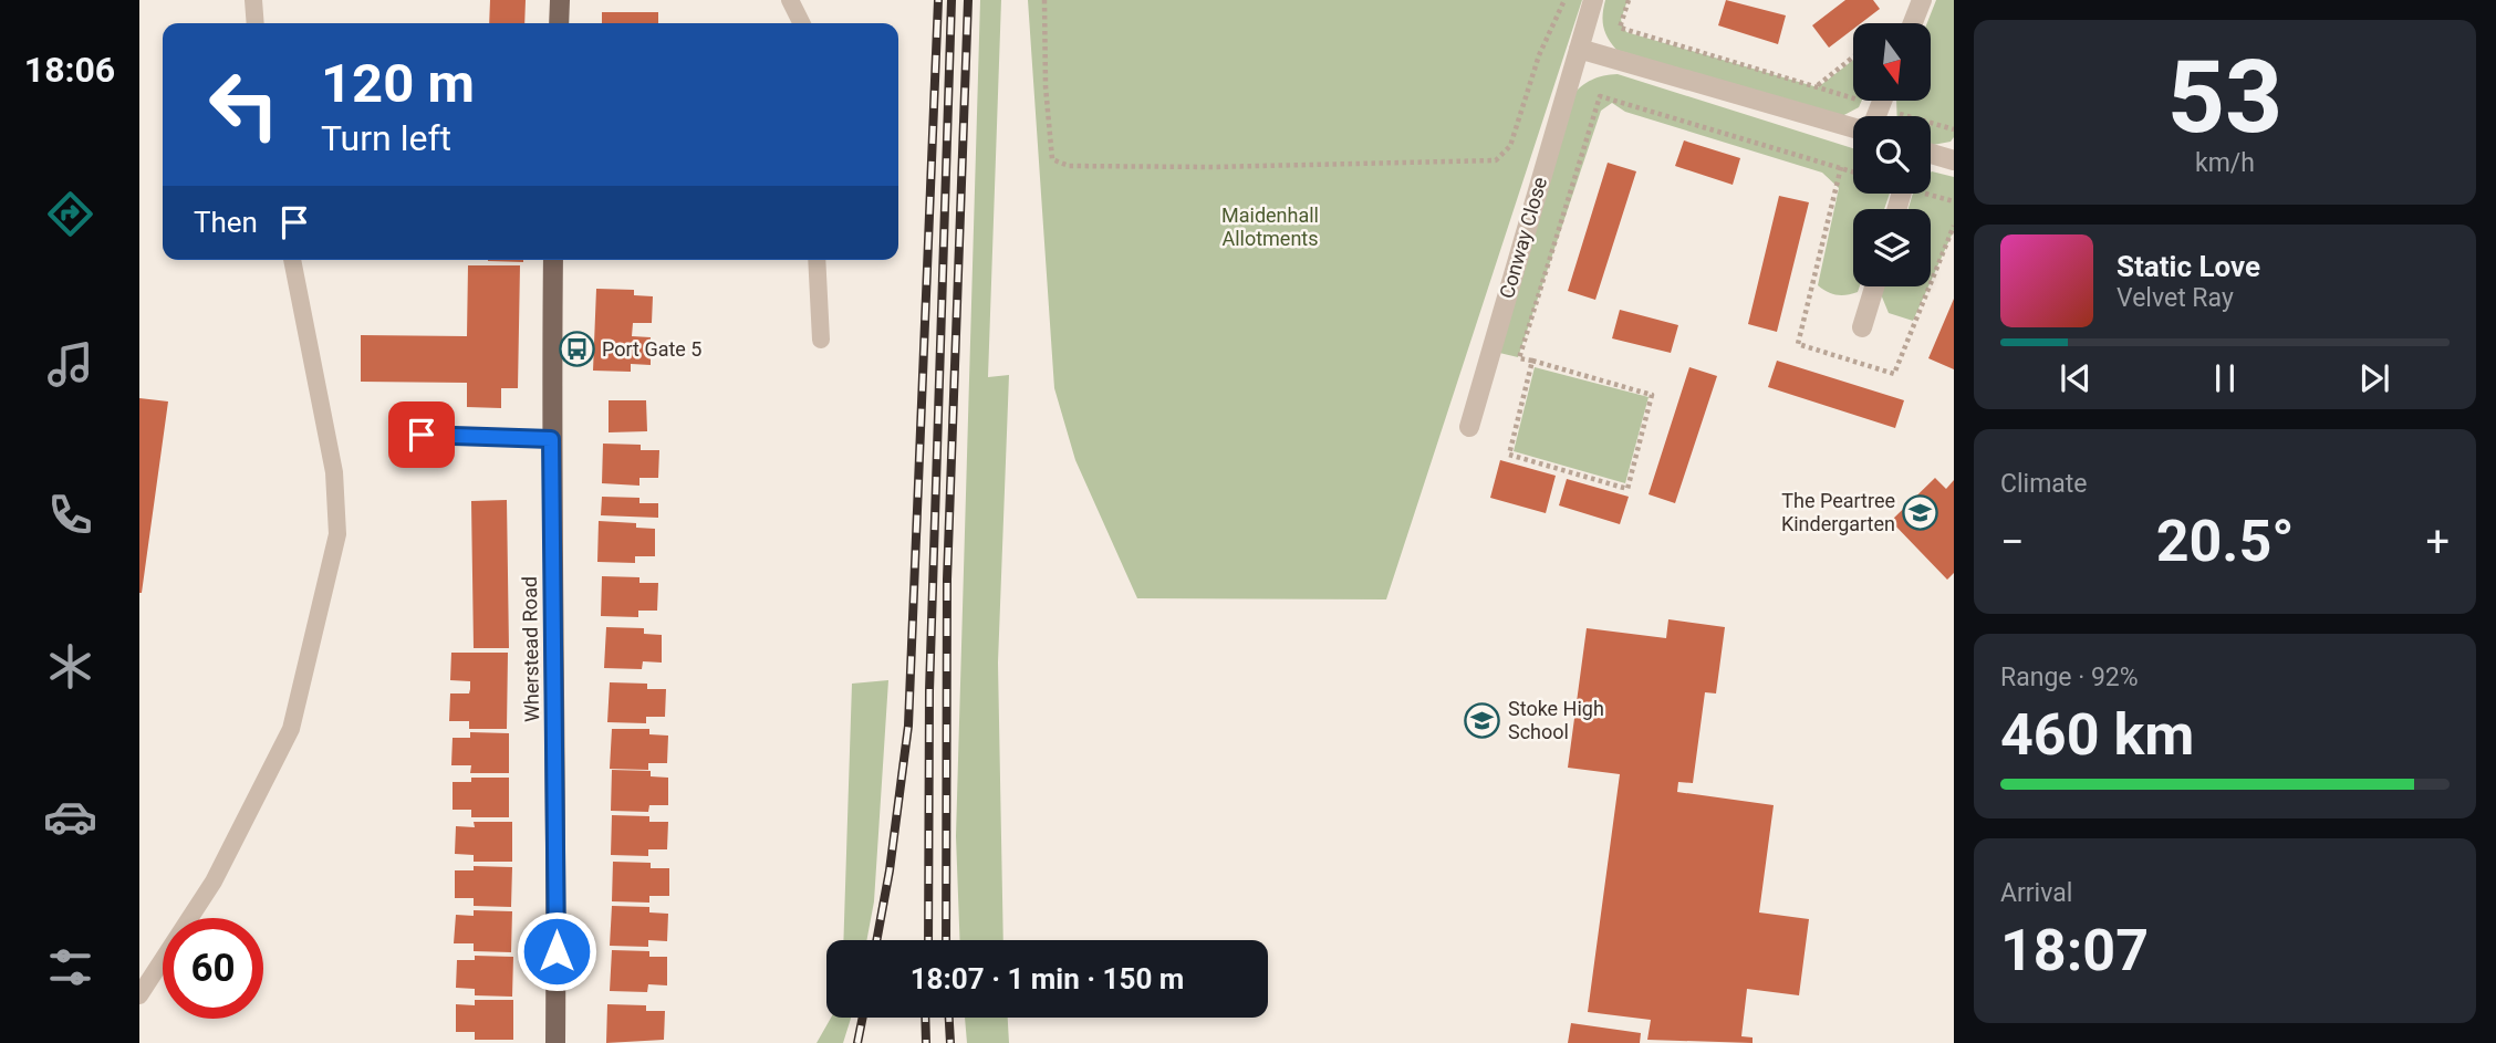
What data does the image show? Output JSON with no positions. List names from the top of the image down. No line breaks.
{"streets":{"main road":["Wherstead Road"],"street":["Conway Close"]},"parks":["Maidenhall Allotments"],"places":{"bus stop":["Port Gate 5"],"school or university":["The Peartree Kindergarten","Stoke High School"]},"north":"bottom","page":{"tabs":"18:06","tile":[["53","km/h"],"Climate",["Range · 92%","460 km"],["Arrival","18:07"]],"turn":["120 m","Turn left"],"then":"Then","song":["Static Love","Velvet Ray"],"heat":["−","20.5°","+"],"limit":"60","trip":"18:07 · 1 min · 150 m"}}
